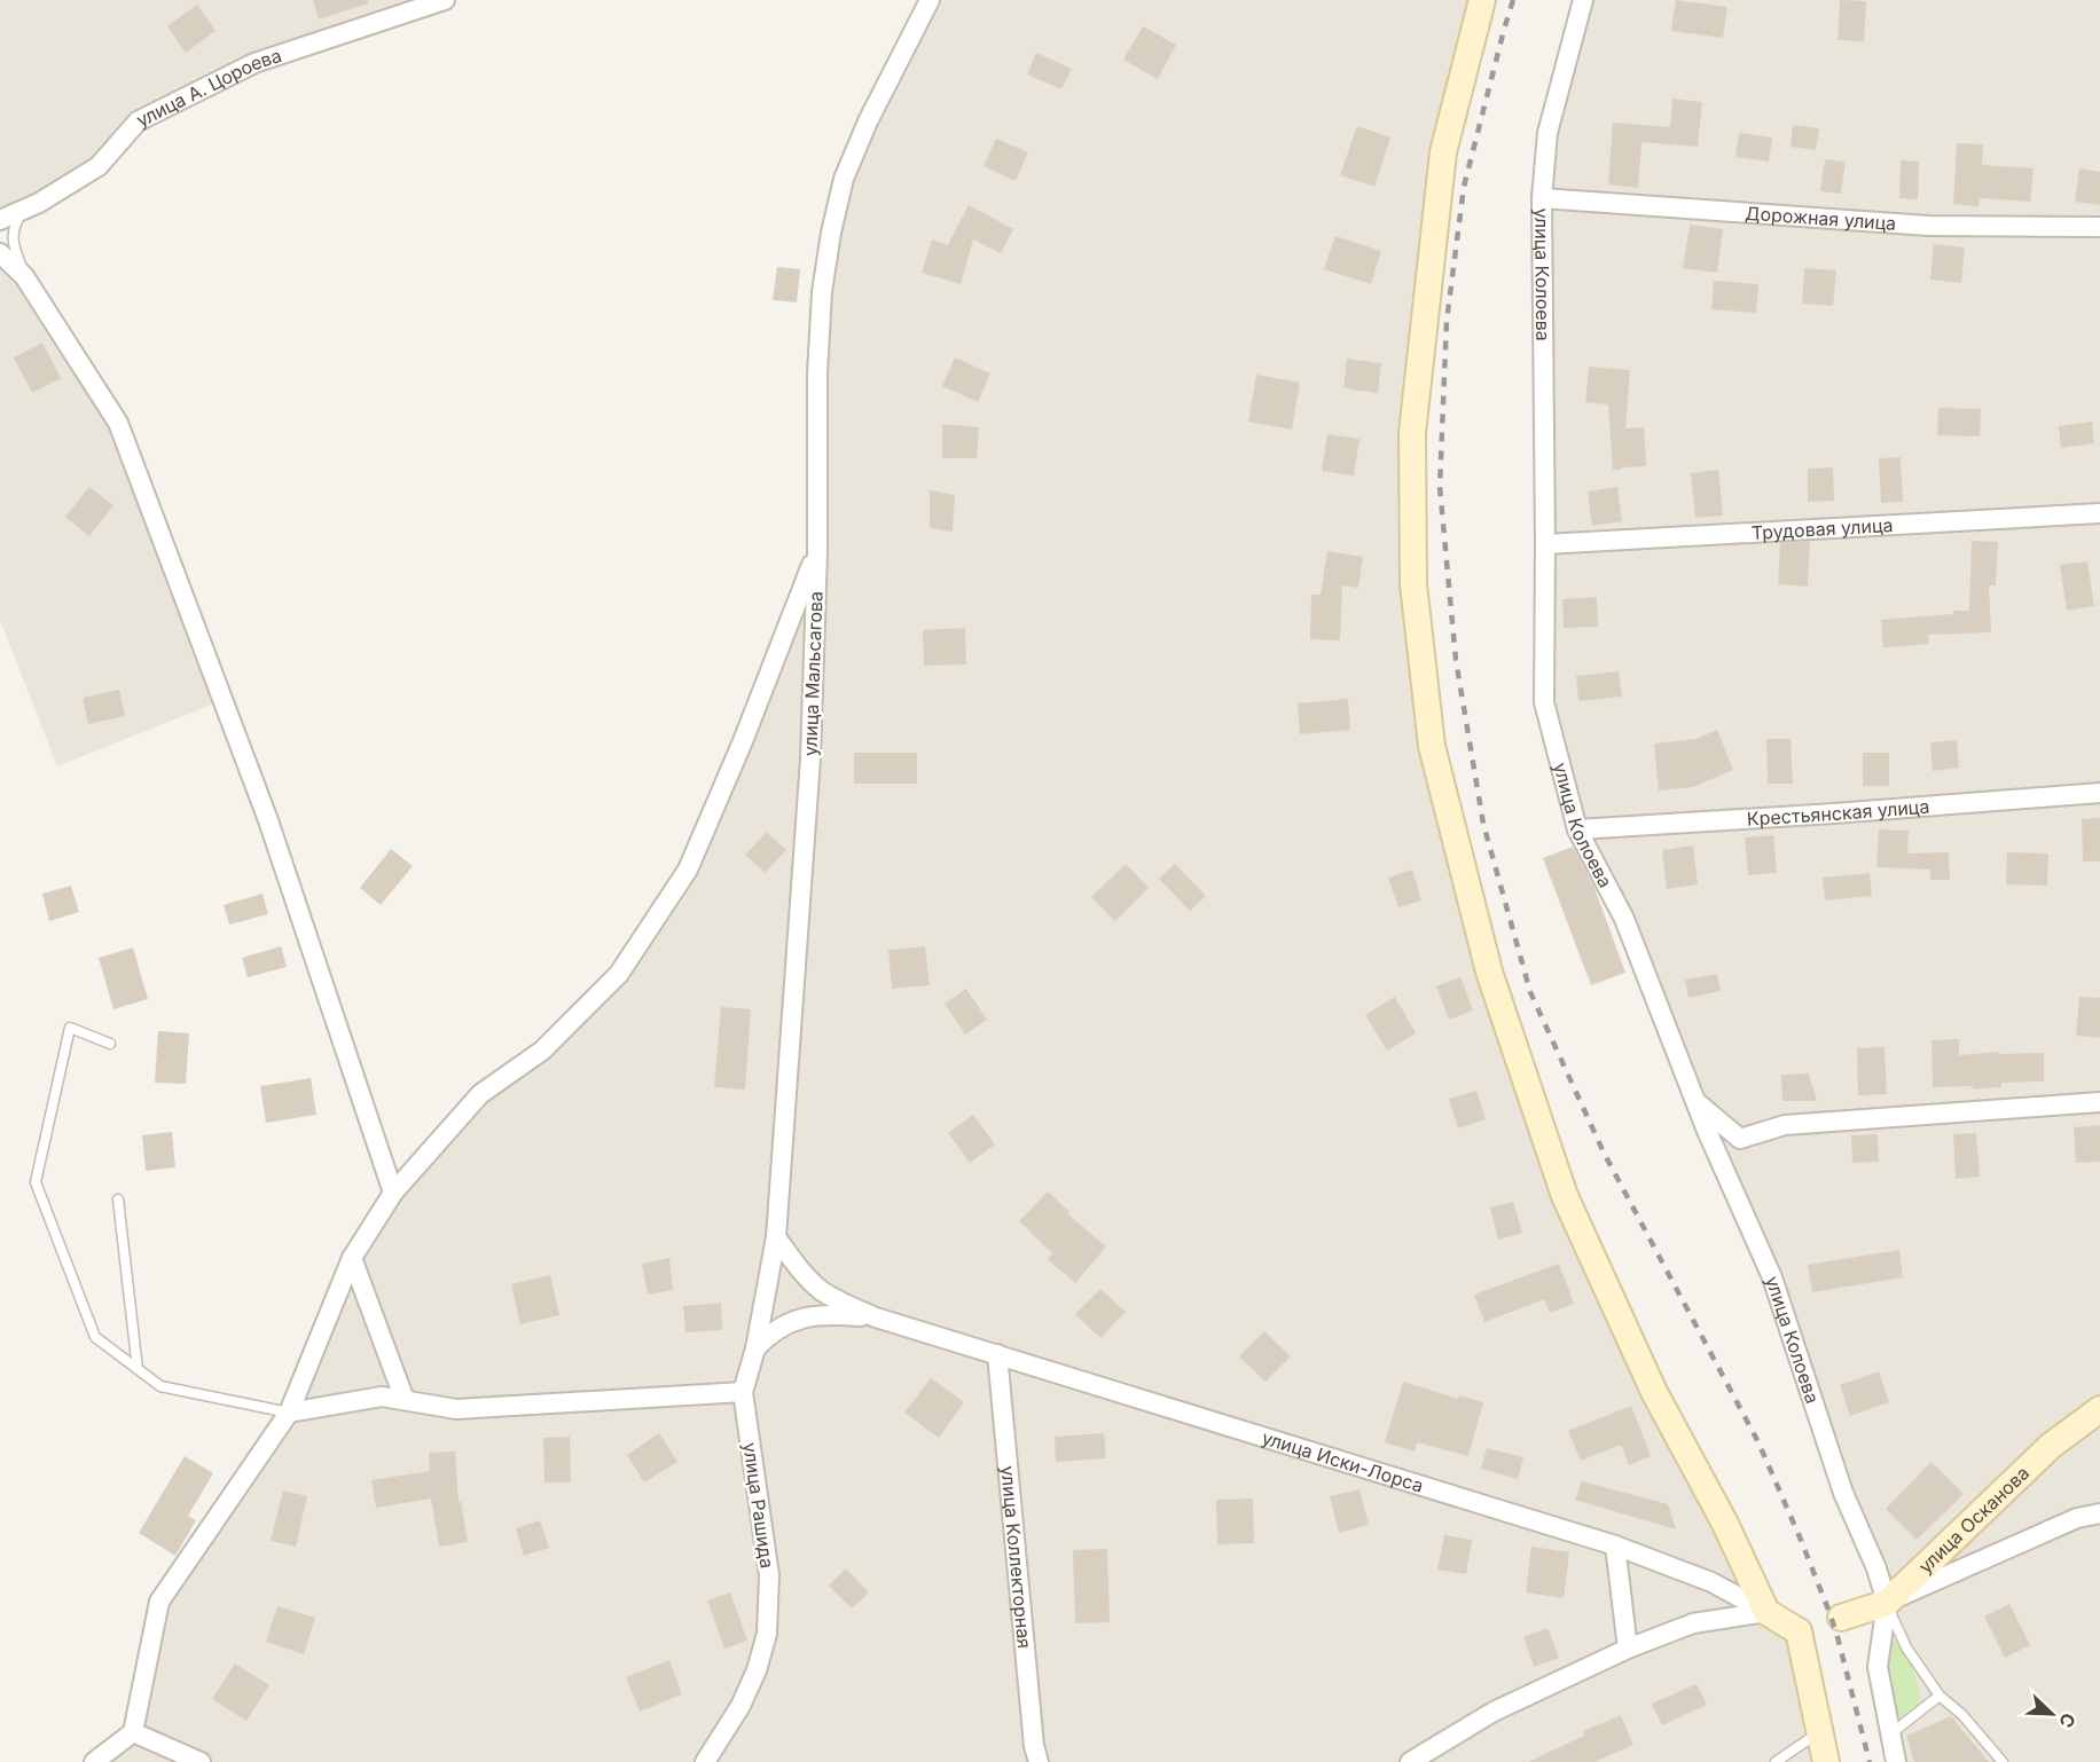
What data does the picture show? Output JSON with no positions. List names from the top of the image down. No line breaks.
{"streets":{"street":["улица А. Цороева","Дорожная улица","улица Колоева","Трудовая улица","улица Мальсагова","Крестьянская улица","улица Иски-Лорса","улица Рашида","улица Осканова","улица Коллекторная"]},"crossings":[["Дорожная улица","улица Колоева"],["улица Колоева","Трудовая улица"],["улица Колоева","Крестьянская улица"],["улица Колоева","улица Осканова"],["улица Мальсагова","улица Рашида"],["улица Иски-Лорса","улица Осканова"],["улица Иски-Лорса","улица Коллекторная"]],"north":"bottom right"}
